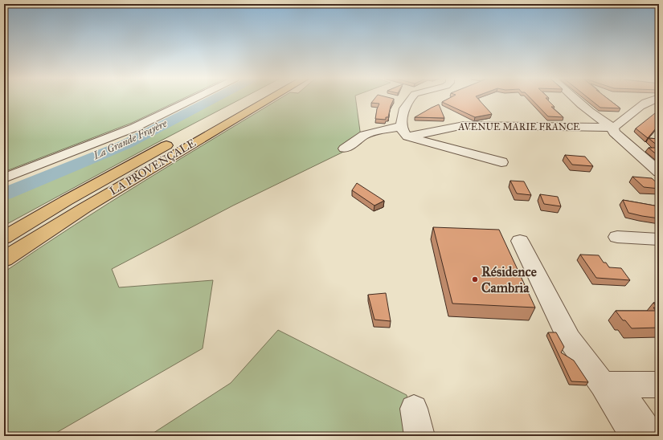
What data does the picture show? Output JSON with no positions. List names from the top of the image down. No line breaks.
{"streets":{"highway":["LA PROVENÇALE"],"street":["AVENUE MARIE FRANCE"]},"water":["La Grande Frayère"],"places":["Résidence Cambria"]}
